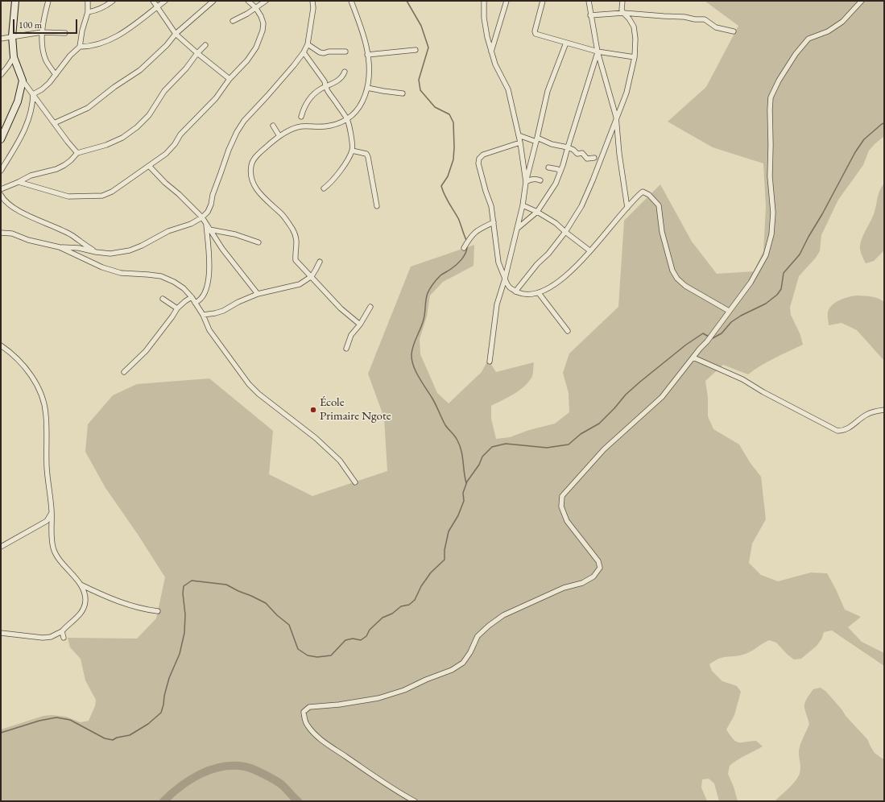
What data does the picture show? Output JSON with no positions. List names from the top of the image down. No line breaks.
{"places":["École Primaire Ngote"],"scale_bar":"100 m"}
